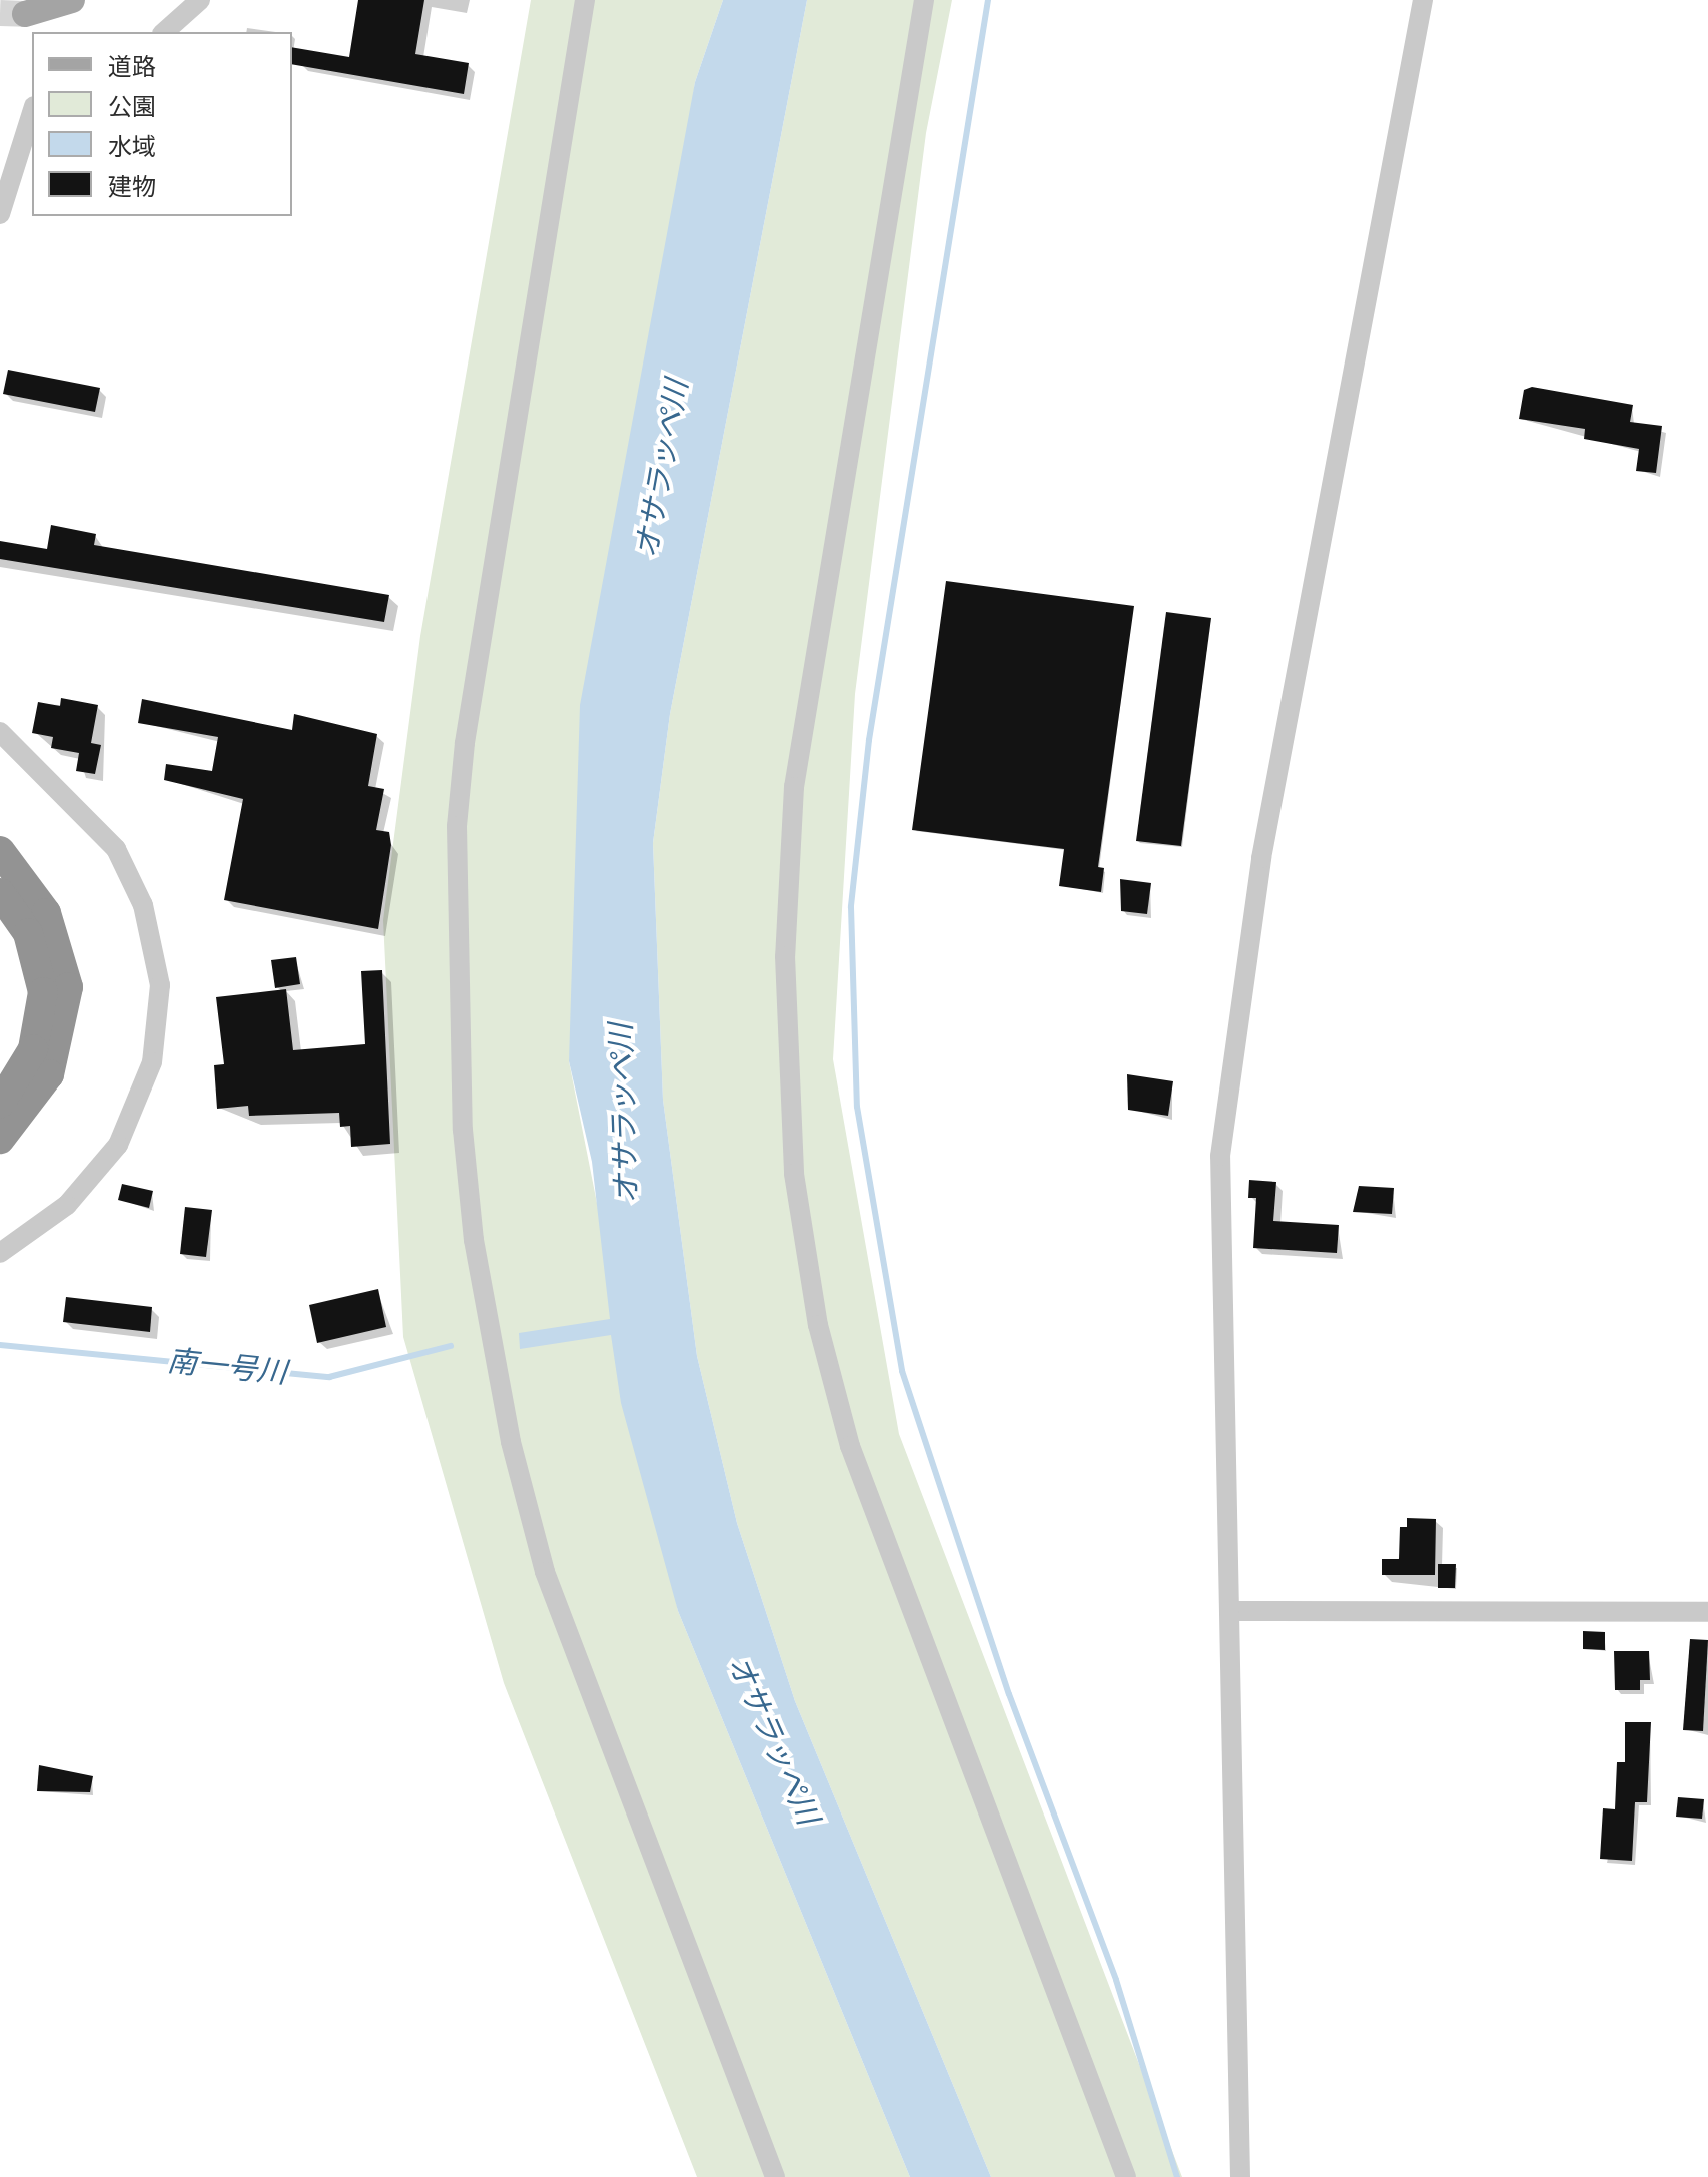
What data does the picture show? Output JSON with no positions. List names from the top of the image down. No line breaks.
{"water":["オサラッペ川","南一号川"],"legend":["道路","公園","水域","建物"]}
